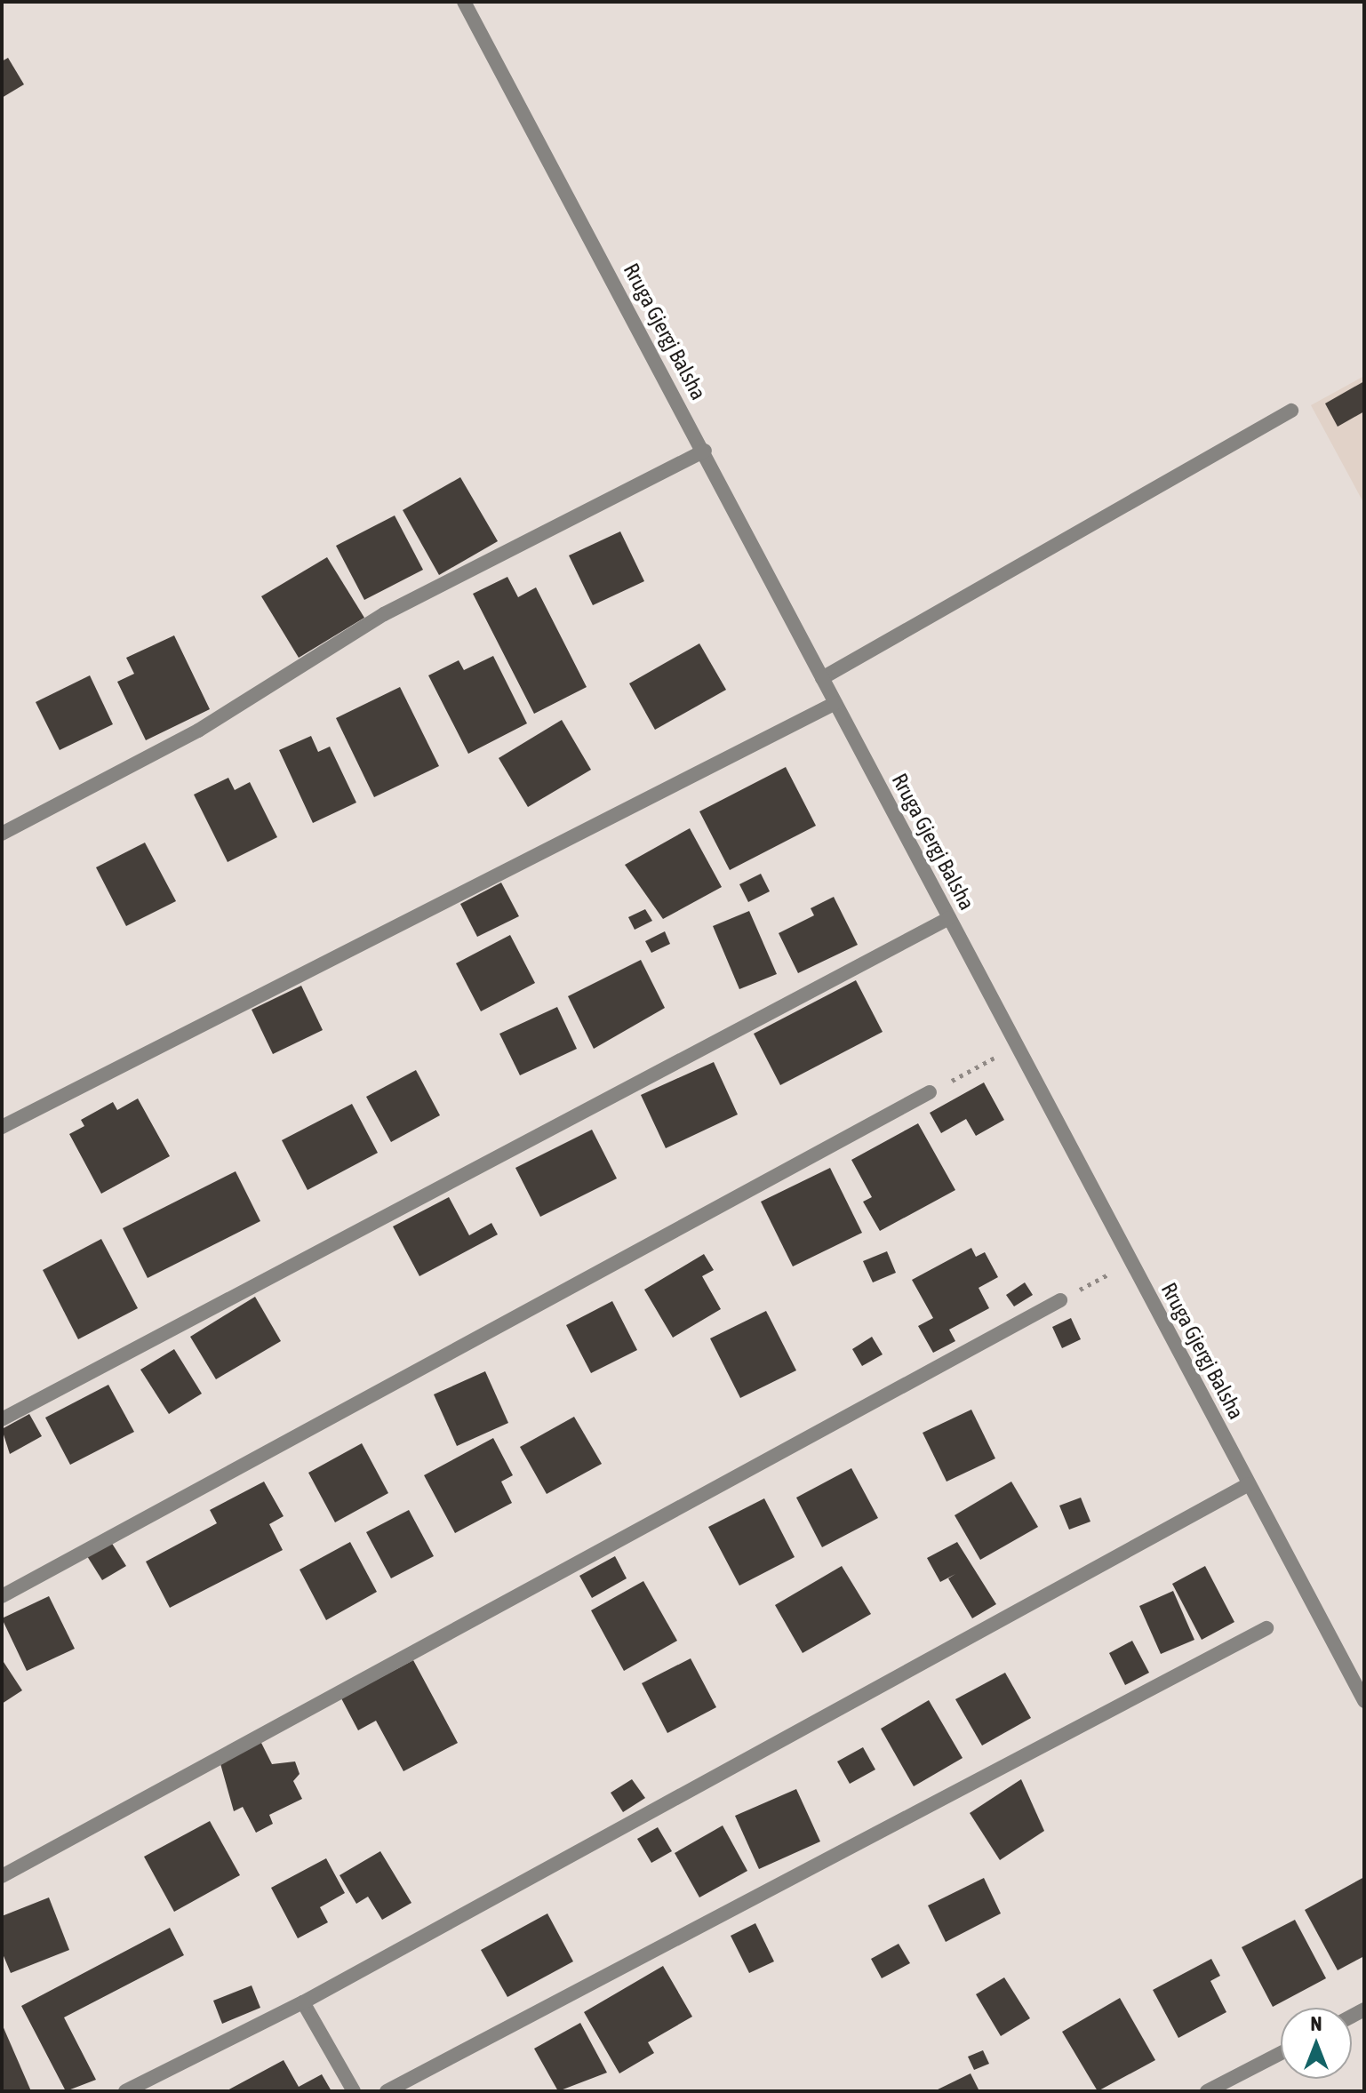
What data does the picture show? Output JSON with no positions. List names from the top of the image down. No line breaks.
{"streets":{"street":["Rruga Gjergj Balsha"]},"north":"top"}
